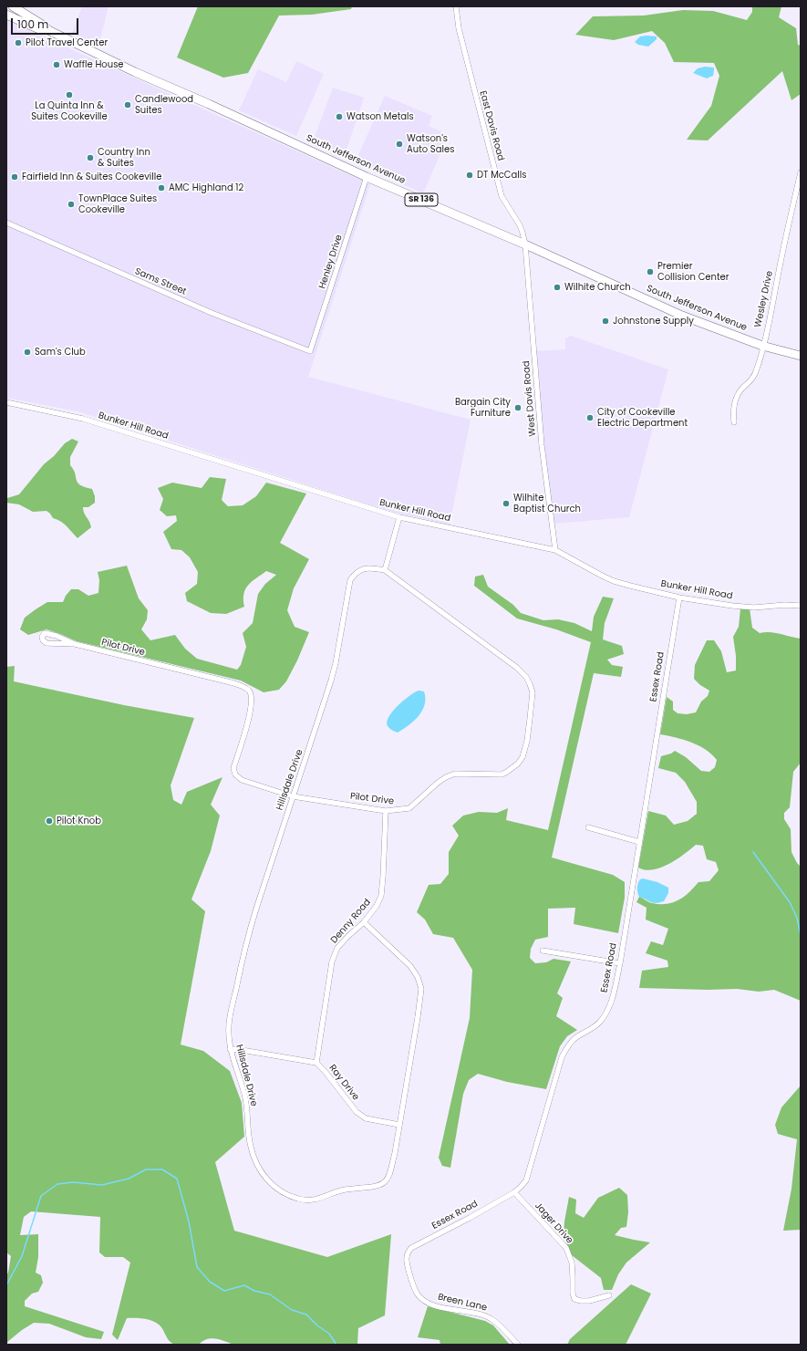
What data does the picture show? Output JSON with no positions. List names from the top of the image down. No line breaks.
{"streets":{"main road":["South Jefferson Avenue","SR 136"],"street":["East Davis Road","Henley Drive","Sams Street","Wesley Drive","West Davis Road","Bunker Hill Road","Pilot Drive","Essex Road","Hillsdale Drive","Denny Road","Ray Drive","Jager Drive","Breen Lane"]},"crossings":[["East Davis Road","South Jefferson Avenue"],["East Davis Road","West Davis Road"],["South Jefferson Avenue","Henley Drive"],["South Jefferson Avenue","Wesley Drive"],["South Jefferson Avenue","West Davis Road"],["Henley Drive","Sams Street"],["West Davis Road","Bunker Hill Road"],["Bunker Hill Road","Essex Road"],["Pilot Drive","Hillsdale Drive"],["Pilot Drive","Denny Road"],["Essex Road","Jager Drive"],["Essex Road","Breen Lane"],["Hillsdale Drive","Denny Road"],["Hillsdale Drive","Ray Drive"],["Denny Road","Ray Drive"]],"places":["Pilot Travel Center","Waffle House","La Quinta Inn & Suites Cookeville","Candlewood Suites","Watson Metals","Watson's Auto Sales","Country Inn & Suites","DT McCalls","Fairfield Inn & Suites Cookeville","AMC Highland 12","TownPlace Suites Cookeville","Premier Collision Center","Wilhite Church","Johnstone Supply","Sam's Club","Bargain City Furniture","City of Cookeville Electric Department","Wilhite Baptist Church","Pilot Knob"],"scale_bar":"100 m"}
